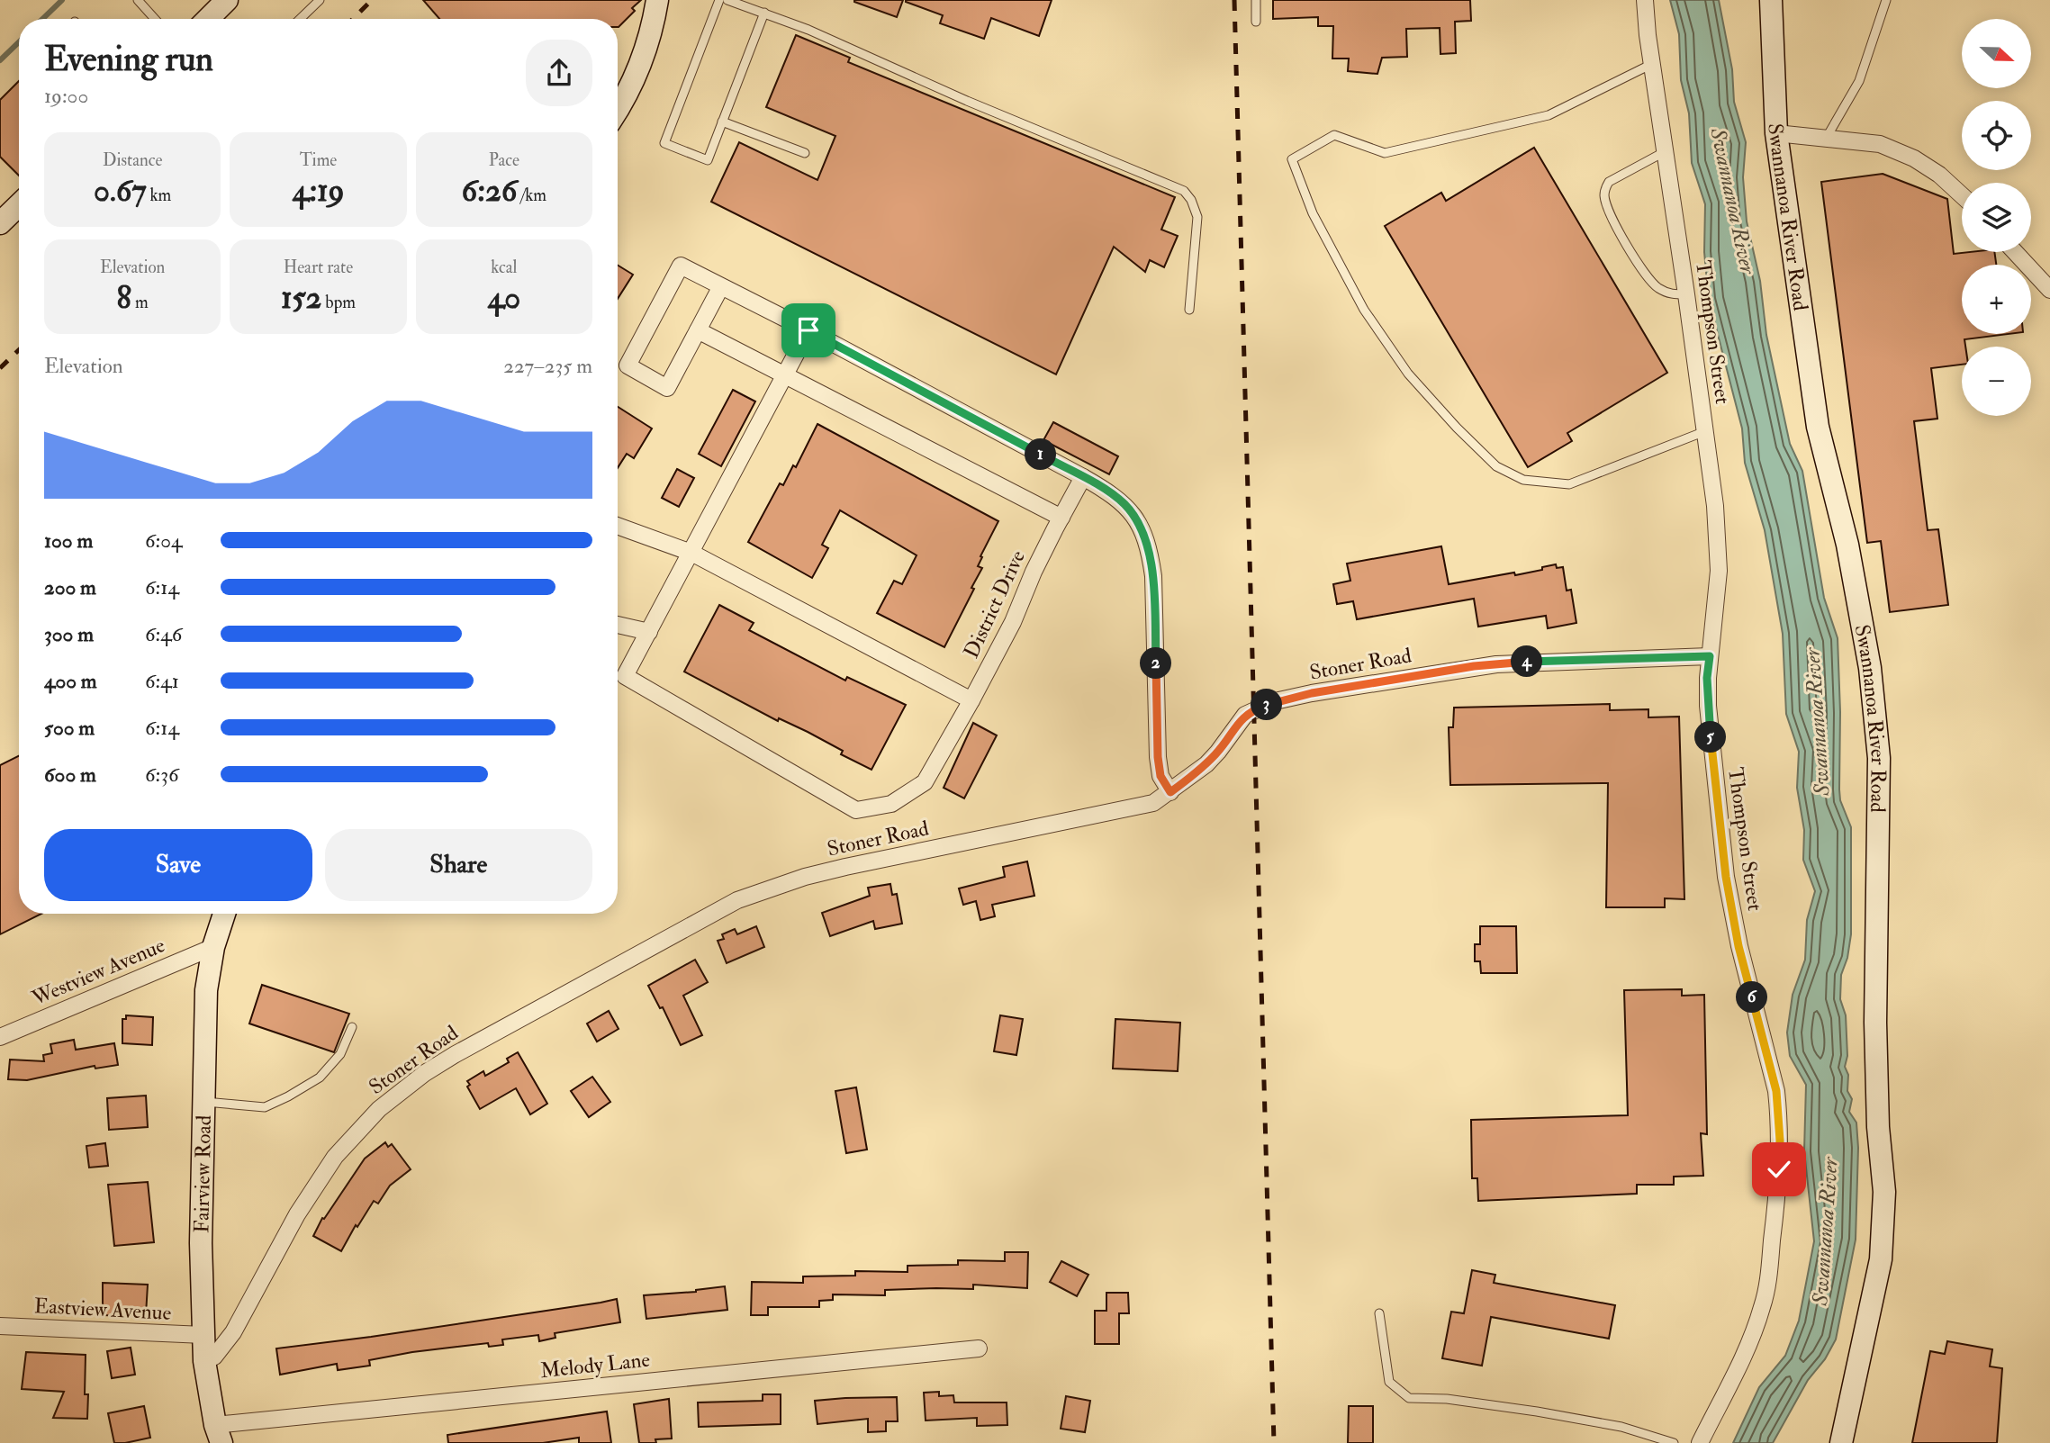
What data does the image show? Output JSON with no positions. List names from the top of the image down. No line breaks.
{"streets":{"main road":["Swannanoa River Road","Fairview Road"],"street":["Thompson Street","District Drive","Stoner Road","Westview Avenue","Eastview Avenue","Melody Lane"]},"crossings":[["Thompson Street","Stoner Road"],["Stoner Road","Fairview Road"],["Westview Avenue","Fairview Road"],["Fairview Road","Eastview Avenue"],["Fairview Road","Melody Lane"]],"water":["Swannanoa River"],"north":"right","page":{"map_buttons":["+","−"],"heading":["Evening run","19:00"],"stats":[["Distance","0.67 km"],["Time","4:19"],["Pace","6:26 /km"],["Elevation","8 m"],["Heart rate","152 bpm"],["kcal","40"]],"chart":["Elevation","227–235 m"],"pins":["1","4","2","3","5","6"],"list":[{"name":"100 m","note":"6:04"},{"name":"200 m","note":"6:14"},{"name":"300 m","note":"6:46"},{"name":"400 m","note":"6:41"},{"name":"500 m","note":"6:14"},{"name":"600 m","note":"6:36"}],"buttons":["Save","Share"]}}
